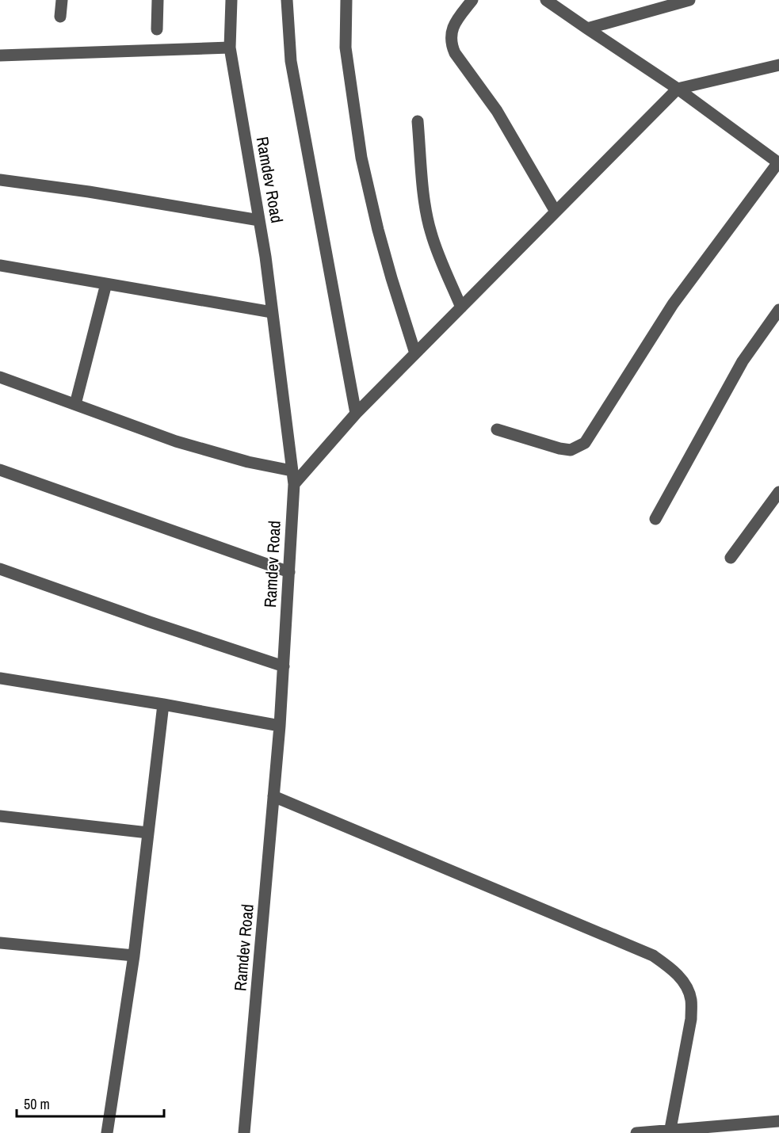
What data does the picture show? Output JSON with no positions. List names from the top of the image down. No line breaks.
{"streets":{"street":["Ramdev Road"]},"scale_bar":"50 m"}
